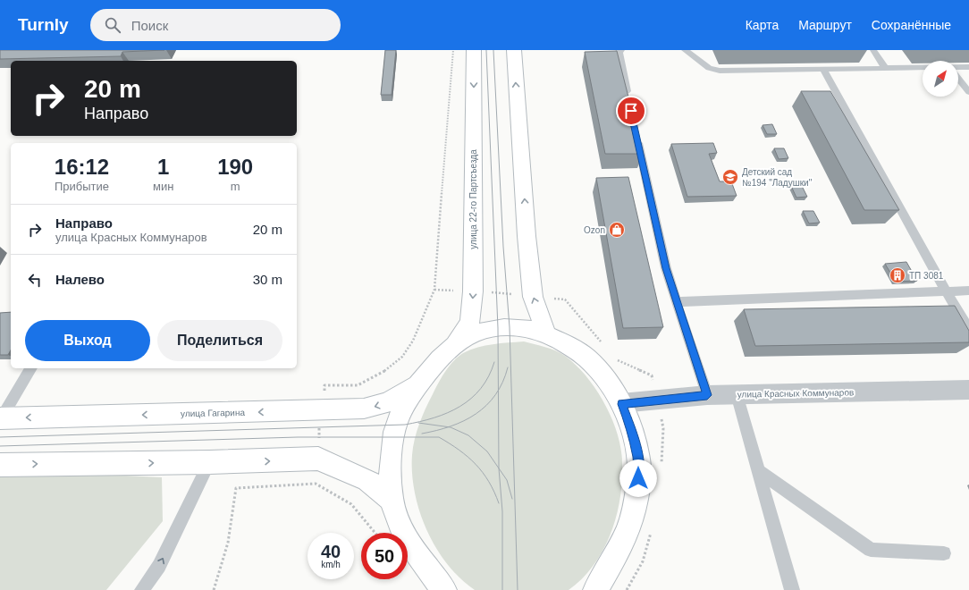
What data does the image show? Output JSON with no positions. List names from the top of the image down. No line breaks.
{"streets":{"main road":["улица 22-го Партсъезда","улица Гагарина"],"street":["улица Красных Коммунаров"]},"places":{"school or university":["Детский сад №194 \"Ладушки\""],"shop":["Ozon"],"building":["ТП 3081"]},"north":"top right","page":{"header":"Turnly","search":"Поиск","nav":["Карта","Маршрут","Сохранённые"],"turn":["20 m","Направо"],"eta":["16:12","Прибытие","1","мин","190","m"],"list":[{"name":"Направо","note":"улица Красных Коммунаров","value":"20 m"},{"name":"Налево","value":"30 m"}],"buttons":["Выход","Поделиться"],"speed":"40 km/h","limit":"50"}}
